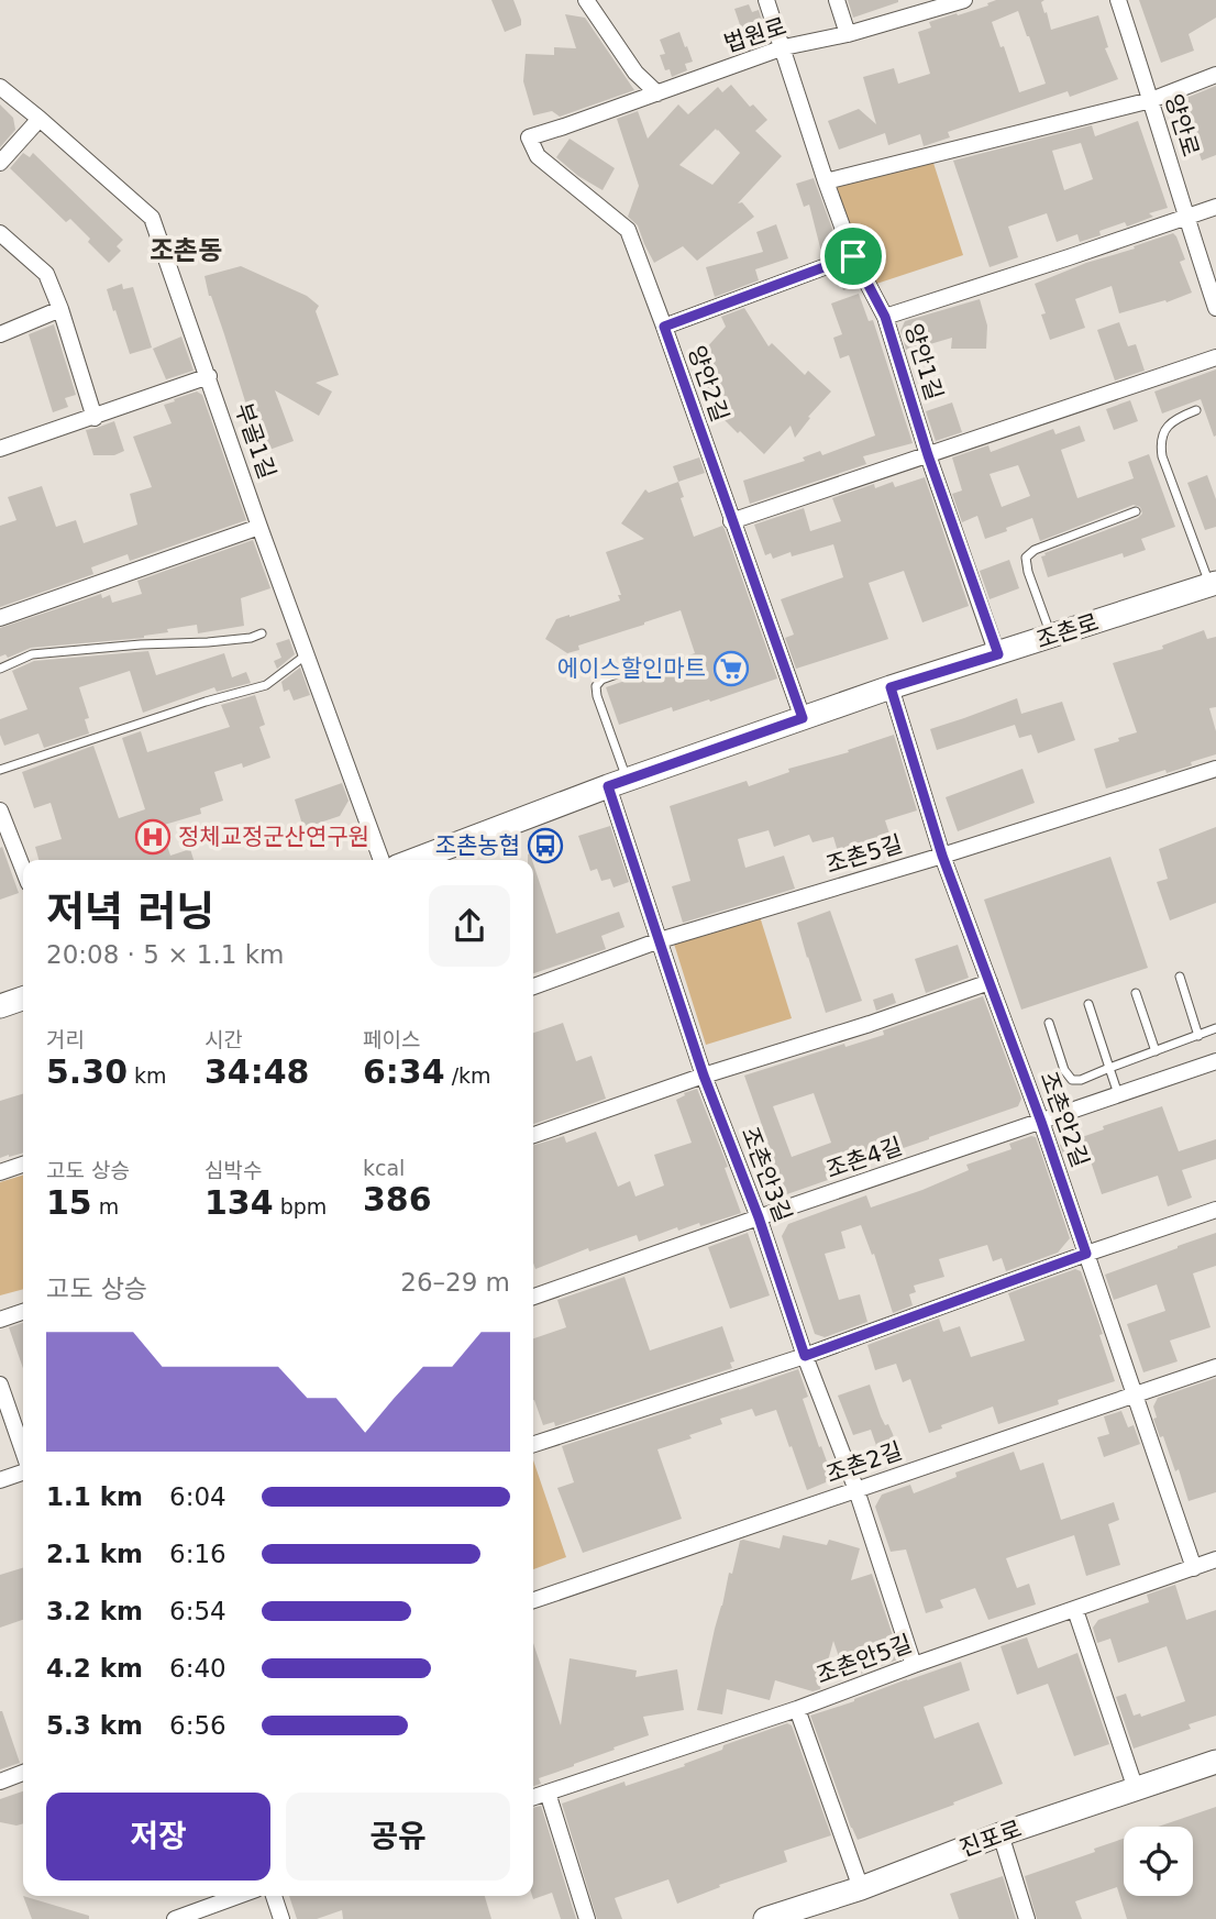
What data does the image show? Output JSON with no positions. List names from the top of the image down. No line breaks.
{"streets":{"street":["법원로","양안로","양안1길","양안2길","부골1길","조촌로","조촌5길","조촌안2길","조촌4길","조촌안3길","조촌2길","조촌안5길","진포로"]},"crossings":[["법원로","양안1길"],["법원로","양안2길"],["양안1길","조촌로"],["양안2길","조촌로"],["조촌로","조촌안2길"],["조촌로","조촌안3길"],["조촌5길","조촌안2길"],["조촌5길","조촌안3길"],["조촌안2길","조촌4길"],["조촌안2길","조촌2길"],["조촌안2길","조촌안5길"],["조촌4길","조촌안3길"],["조촌안3길","조촌2길"],["조촌안3길","조촌안5길"]],"districts":["조촌동"],"places":{"supermarket":["에이스할인마트"],"hospital":["정체교정군산연구원"],"bus stop":["조촌농협"]},"page":{"heading":["저녁 러닝","20:08 · 5 × 1.1 km"],"stats":[["거리","5.30 km"],["시간","34:48"],["페이스","6:34 /km"],["고도 상승","15 m"],["심박수","134 bpm"],["kcal","386"]],"chart":["고도 상승","26–29 m"],"list":[{"name":"1.1 km","note":"6:04"},{"name":"2.1 km","note":"6:16"},{"name":"3.2 km","note":"6:54"},{"name":"4.2 km","note":"6:40"},{"name":"5.3 km","note":"6:56"}],"buttons":["저장","공유"]}}
